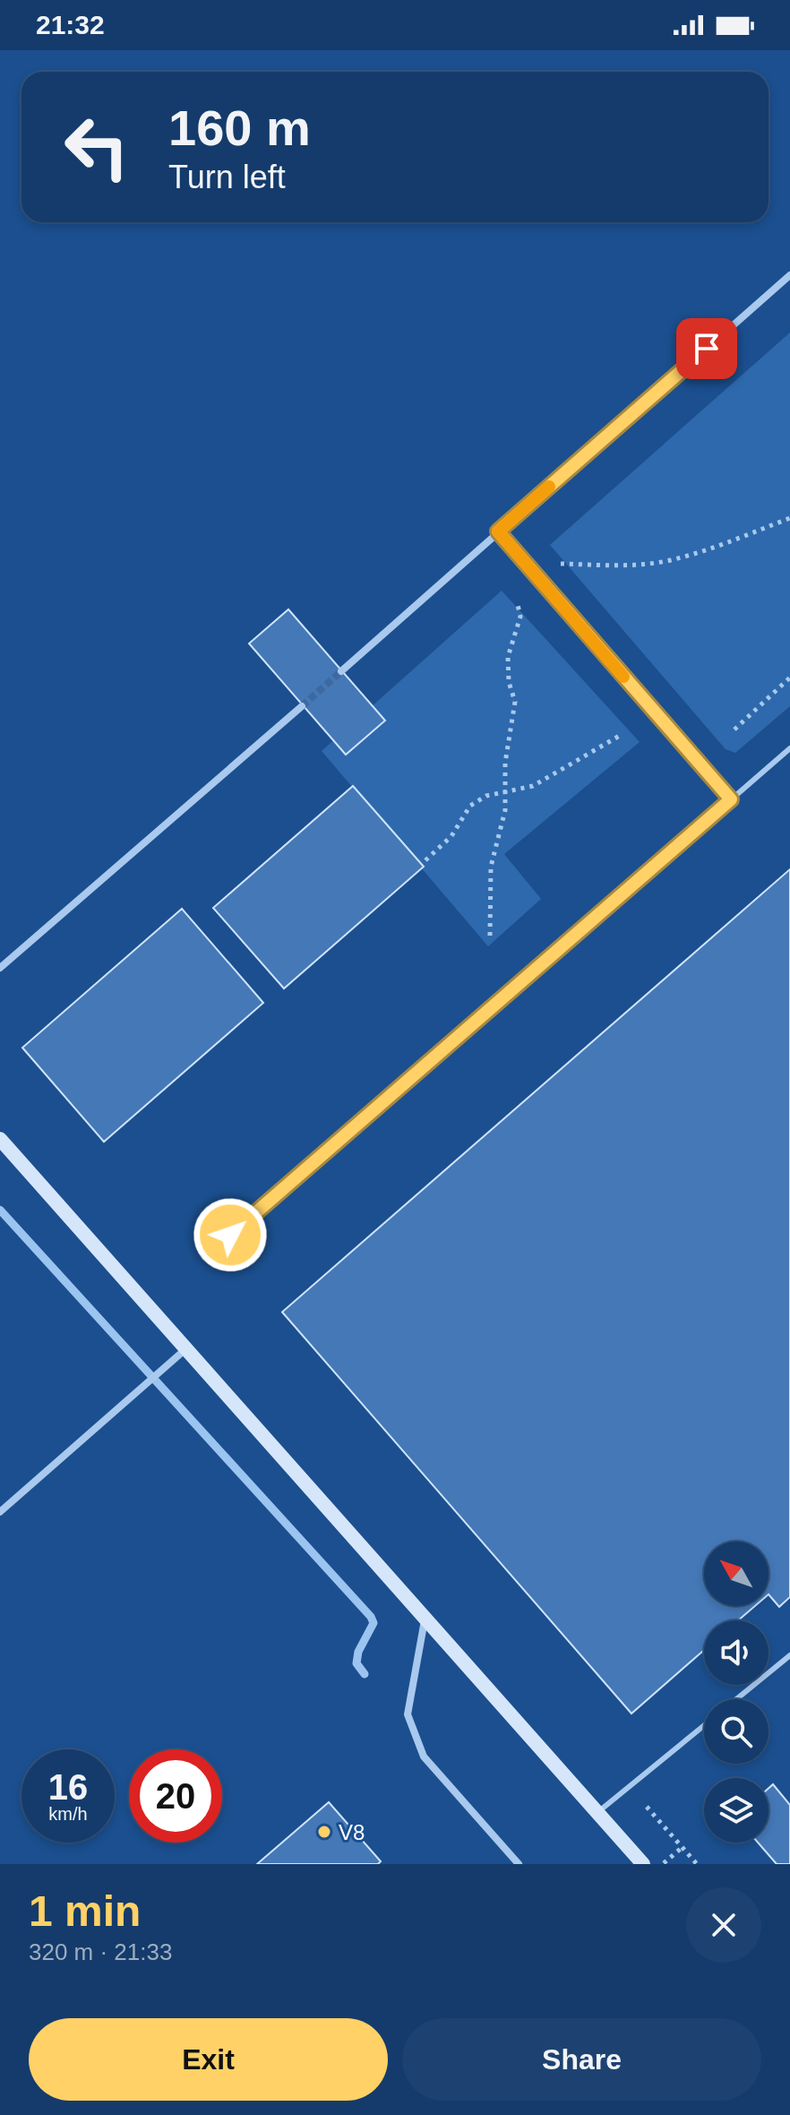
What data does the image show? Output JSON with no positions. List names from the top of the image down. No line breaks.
{"places":["V8"],"north":"top left","page":{"status":"21:32","turn":["160 m","Turn left"],"speed":"16 km/h","limit":"20","heading":["1 min","320 m · 21:33"],"buttons":["Exit","Share"]}}
